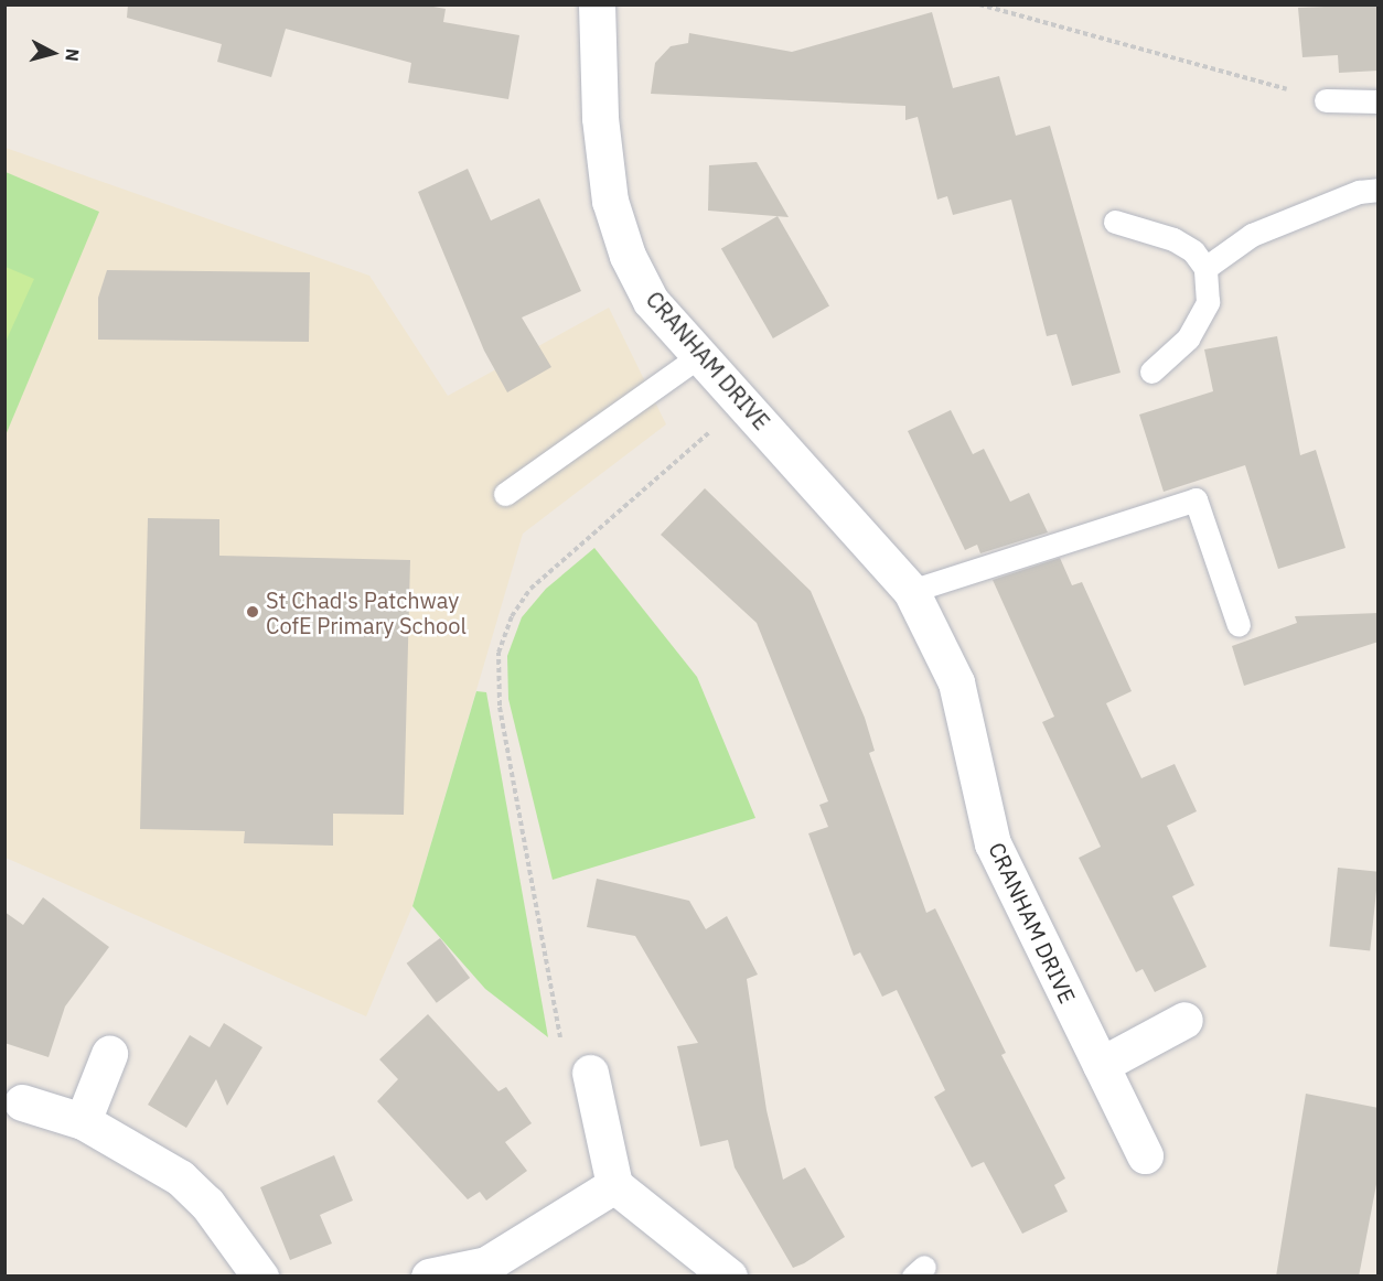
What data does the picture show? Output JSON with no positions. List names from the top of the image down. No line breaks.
{"streets":{"street":["CRANHAM DRIVE"]},"places":["St Chad's Patchway CofE Primary School"],"north":"right"}
